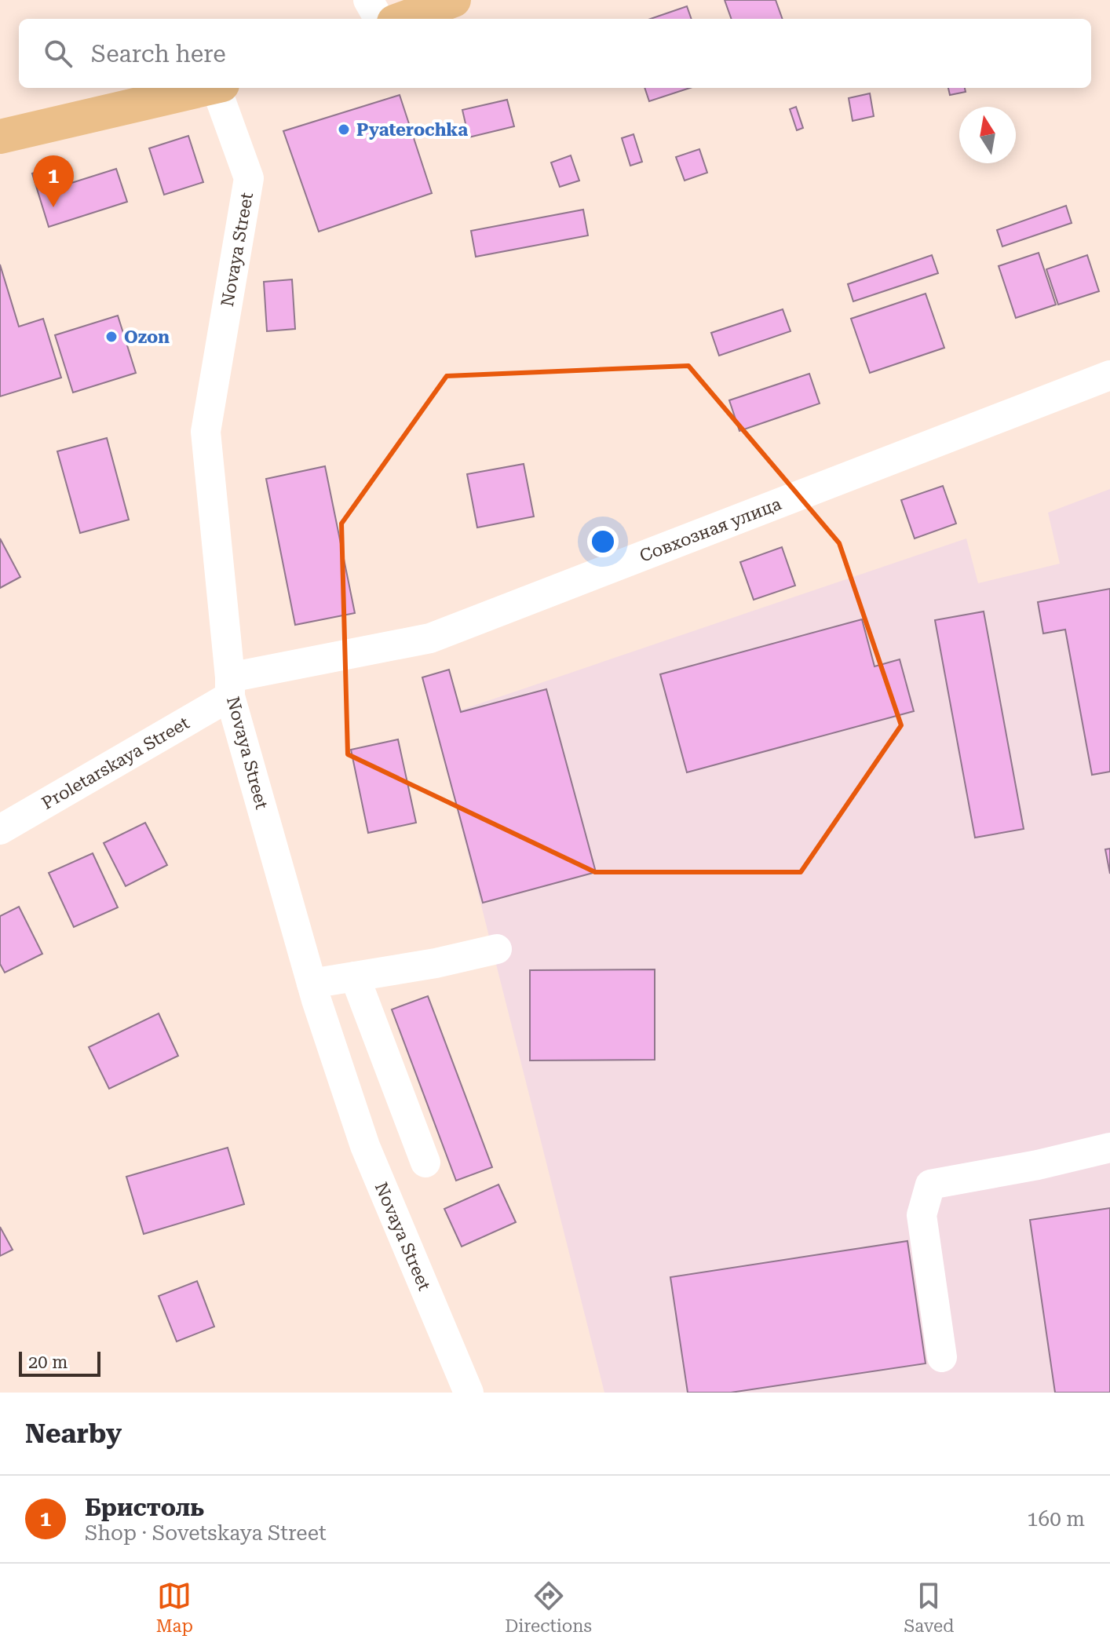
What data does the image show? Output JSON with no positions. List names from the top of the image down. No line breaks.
{"streets":{"street":["Novaya Street","Совхозная улица","Proletarskaya Street"]},"crossings":[["Novaya Street","Совхозная улица"],["Novaya Street","Proletarskaya Street"],["Совхозная улица","Proletarskaya Street"]],"places":["Pyaterochka","Ozon"],"scale_bar":"20 m","north":"top","page":{"search":"Search here","pins":"1","scale":"20 m","heading":"Nearby","list":[{"mark":"1","name":"Бристоль","note":"Shop · Sovetskaya Street","value":"160 m"}],"nav":["Map","Directions","Saved"]}}
